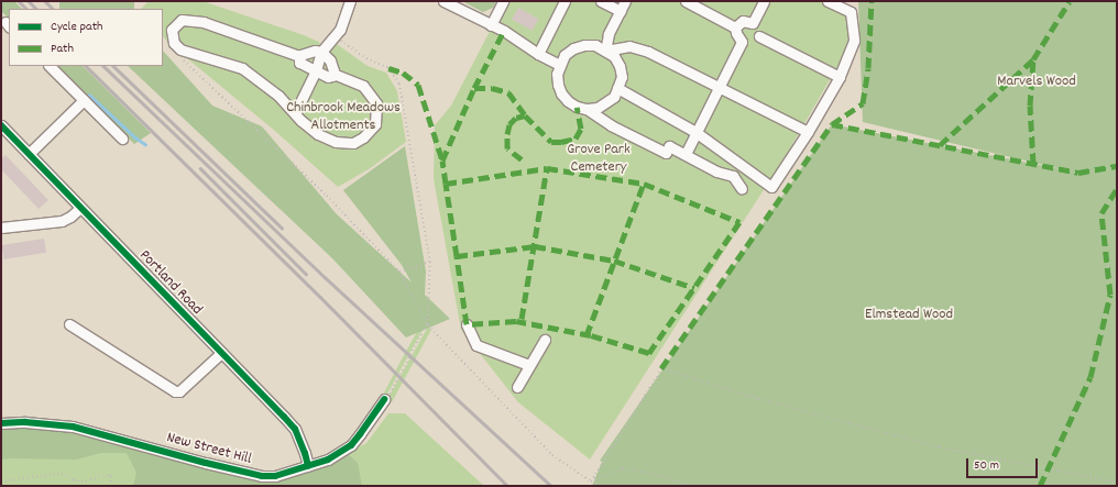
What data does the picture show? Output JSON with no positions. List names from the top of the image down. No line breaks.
{"streets":{"street":["Portland Road","New Street Hill"]},"crossings":[["Portland Road","New Street Hill"]],"parks":["Marvels Wood","Chinbrook Meadows Allotments","Grove Park Cemetery","Elmstead Wood"],"legend":["Cycle path","Path"],"scale_bar":"50 m"}
